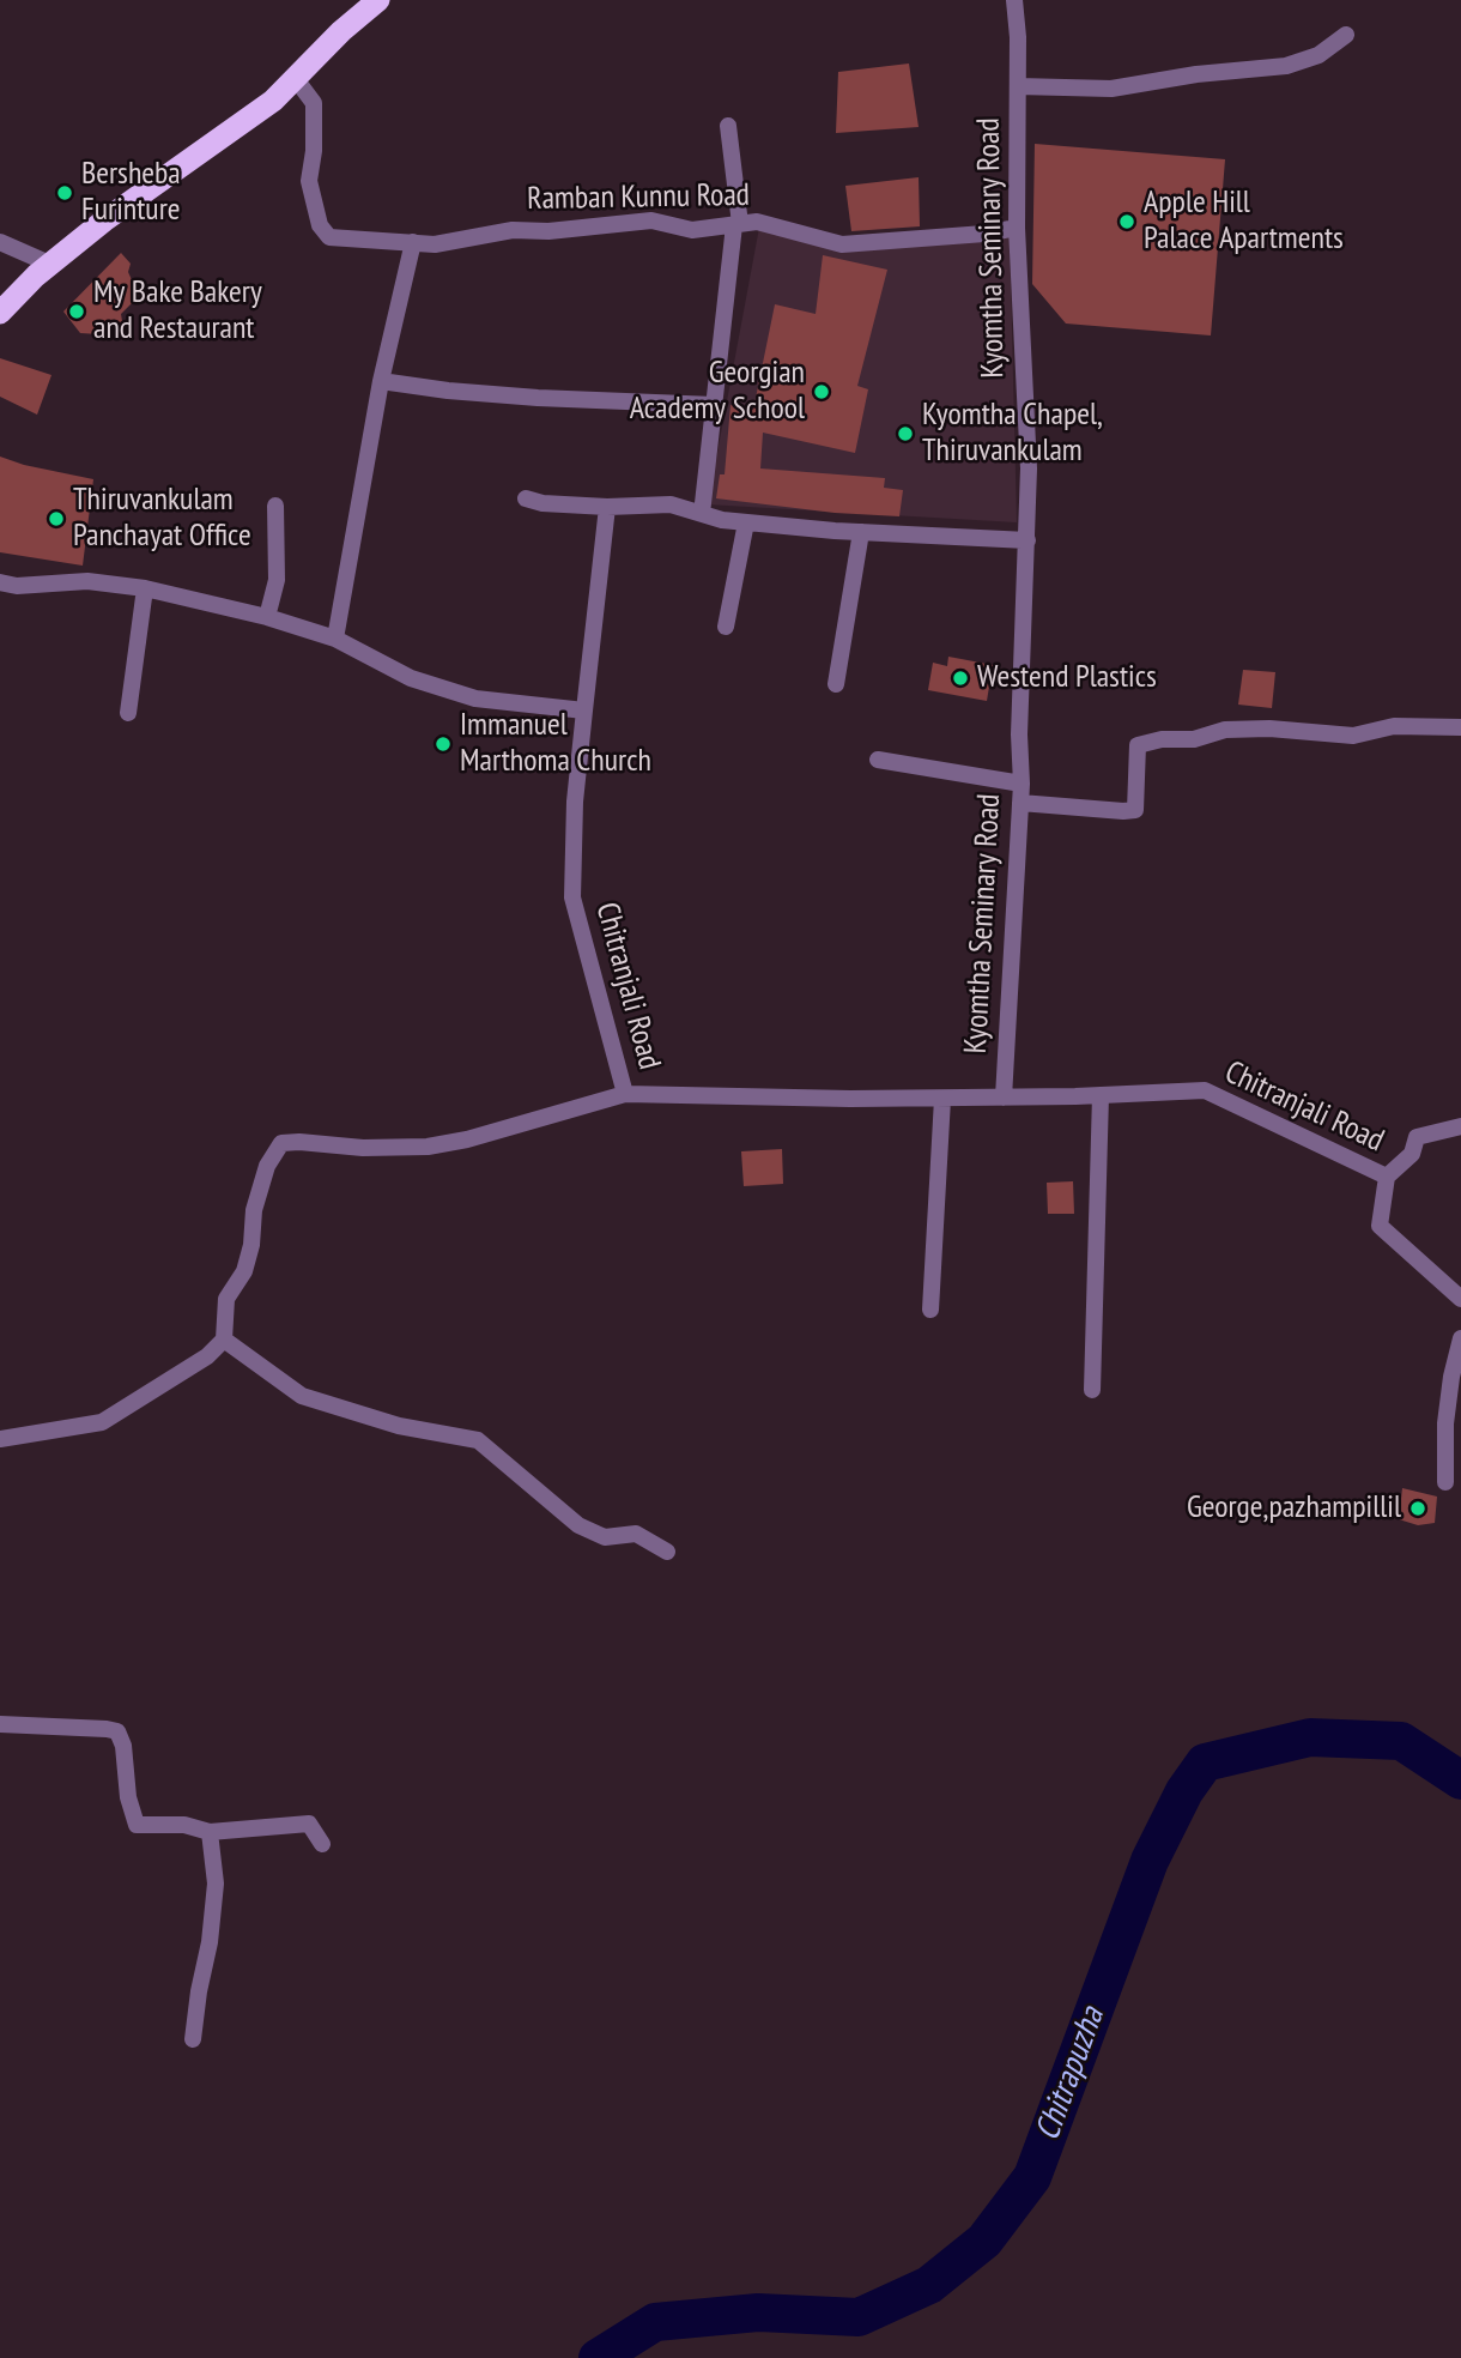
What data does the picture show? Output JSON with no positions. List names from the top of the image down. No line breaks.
{"streets":{"street":["Ramban Kunnu Road","Kyomtha Seminary Road","Chitranjali Road"]},"crossings":[["Ramban Kunnu Road","Kyomtha Seminary Road"],["Kyomtha Seminary Road","Chitranjali Road"]],"water":["Chitrapuzha"],"places":["Bersheba Furinture","Apple Hill Palace Apartments","My Bake Bakery and Restaurant","Georgian Academy School","Kyomtha Chapel, Thiruvankulam","Thiruvankulam Panchayat Office","Westend Plastics","Immanuel Marthoma Church","George,pazhampillil"]}
